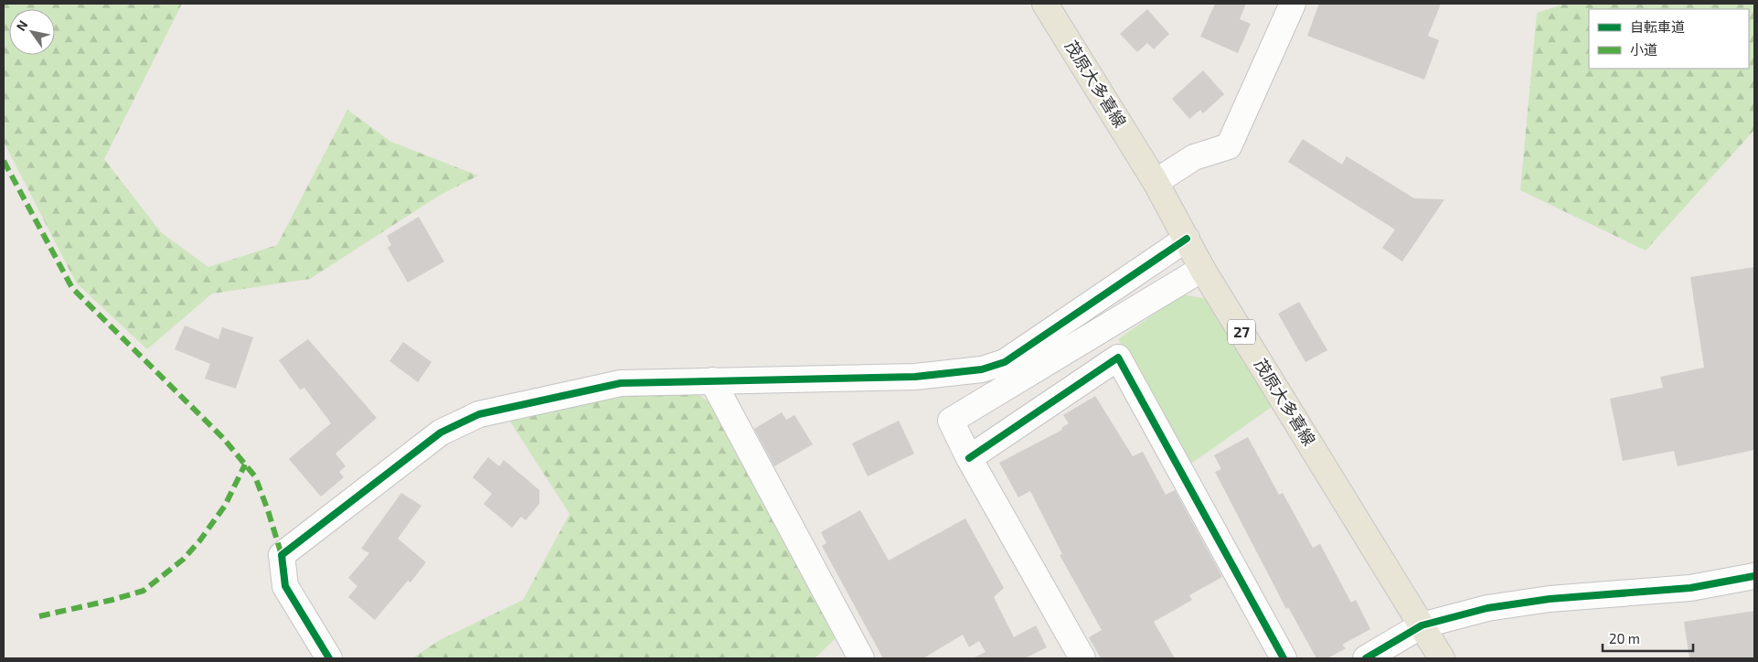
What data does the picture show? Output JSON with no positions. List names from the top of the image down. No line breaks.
{"streets":{"main road":["茂原大多喜線","27"]},"legend":["自転車道","小道"],"scale_bar":"20 m","north":"top left"}
